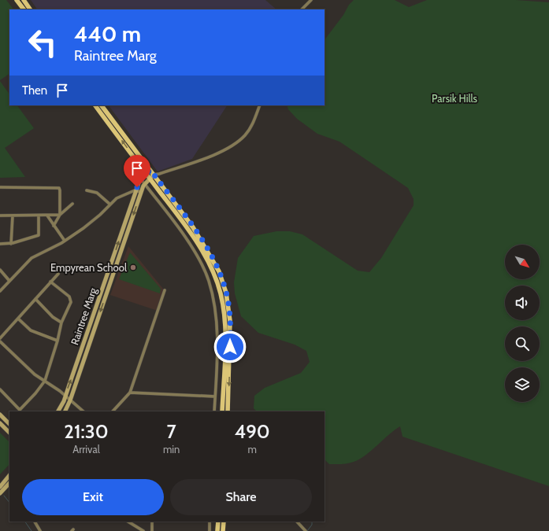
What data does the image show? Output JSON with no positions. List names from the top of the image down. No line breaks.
{"streets":{"main road":["Raintree Marg"]},"parks":["Parsik Hills"],"places":["Empyrean School"],"north":"bottom right","page":{"turn":["440 m","Raintree Marg"],"then":"Then","eta":["21:30","Arrival","7","min","490","m"],"buttons":["Exit","Share"]}}
